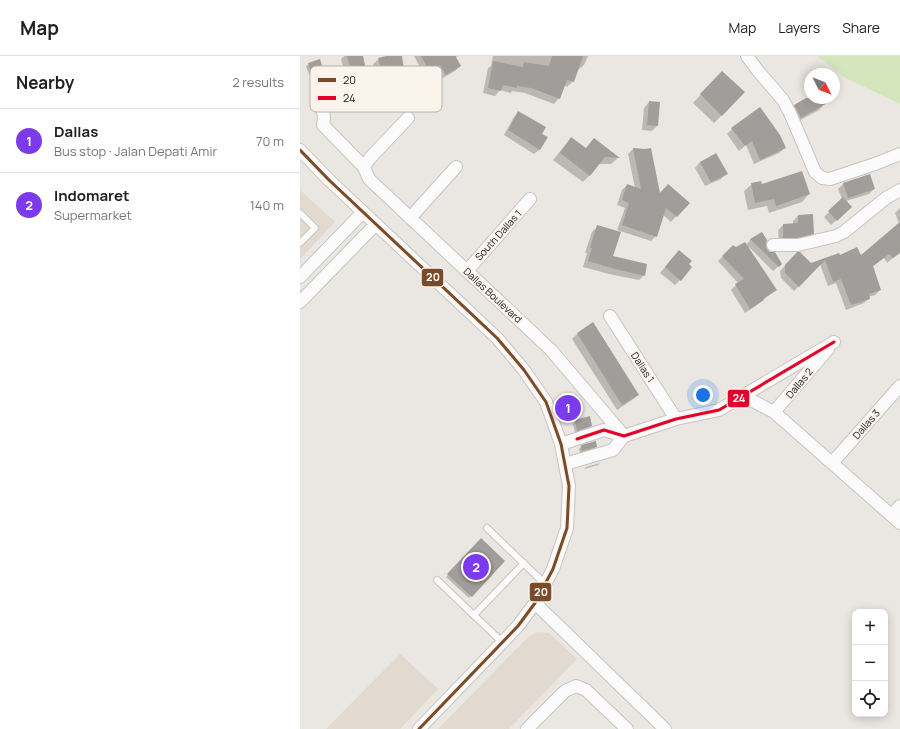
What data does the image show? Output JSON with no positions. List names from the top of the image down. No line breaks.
{"streets":{"street":["South Dallas 1","Dallas Boulevard","Dallas 1","Dallas 2","Dallas 3"]},"crossings":[["South Dallas 1","Dallas Boulevard"]],"lines":["transit line 20","transit line 24"],"legend":["20","24"],"north":"bottom right","page":{"header":"Map","nav":["Map","Layers","Share"],"heading":["Nearby","2 results"],"list":[{"mark":"1","name":"Dallas","note":"Bus stop · Jalan Depati Amir","value":"70 m"},{"mark":"2","name":"Indomaret","note":"Supermarket","value":"140 m"}],"pins":["1","2"],"map_buttons":["+","−"]}}
